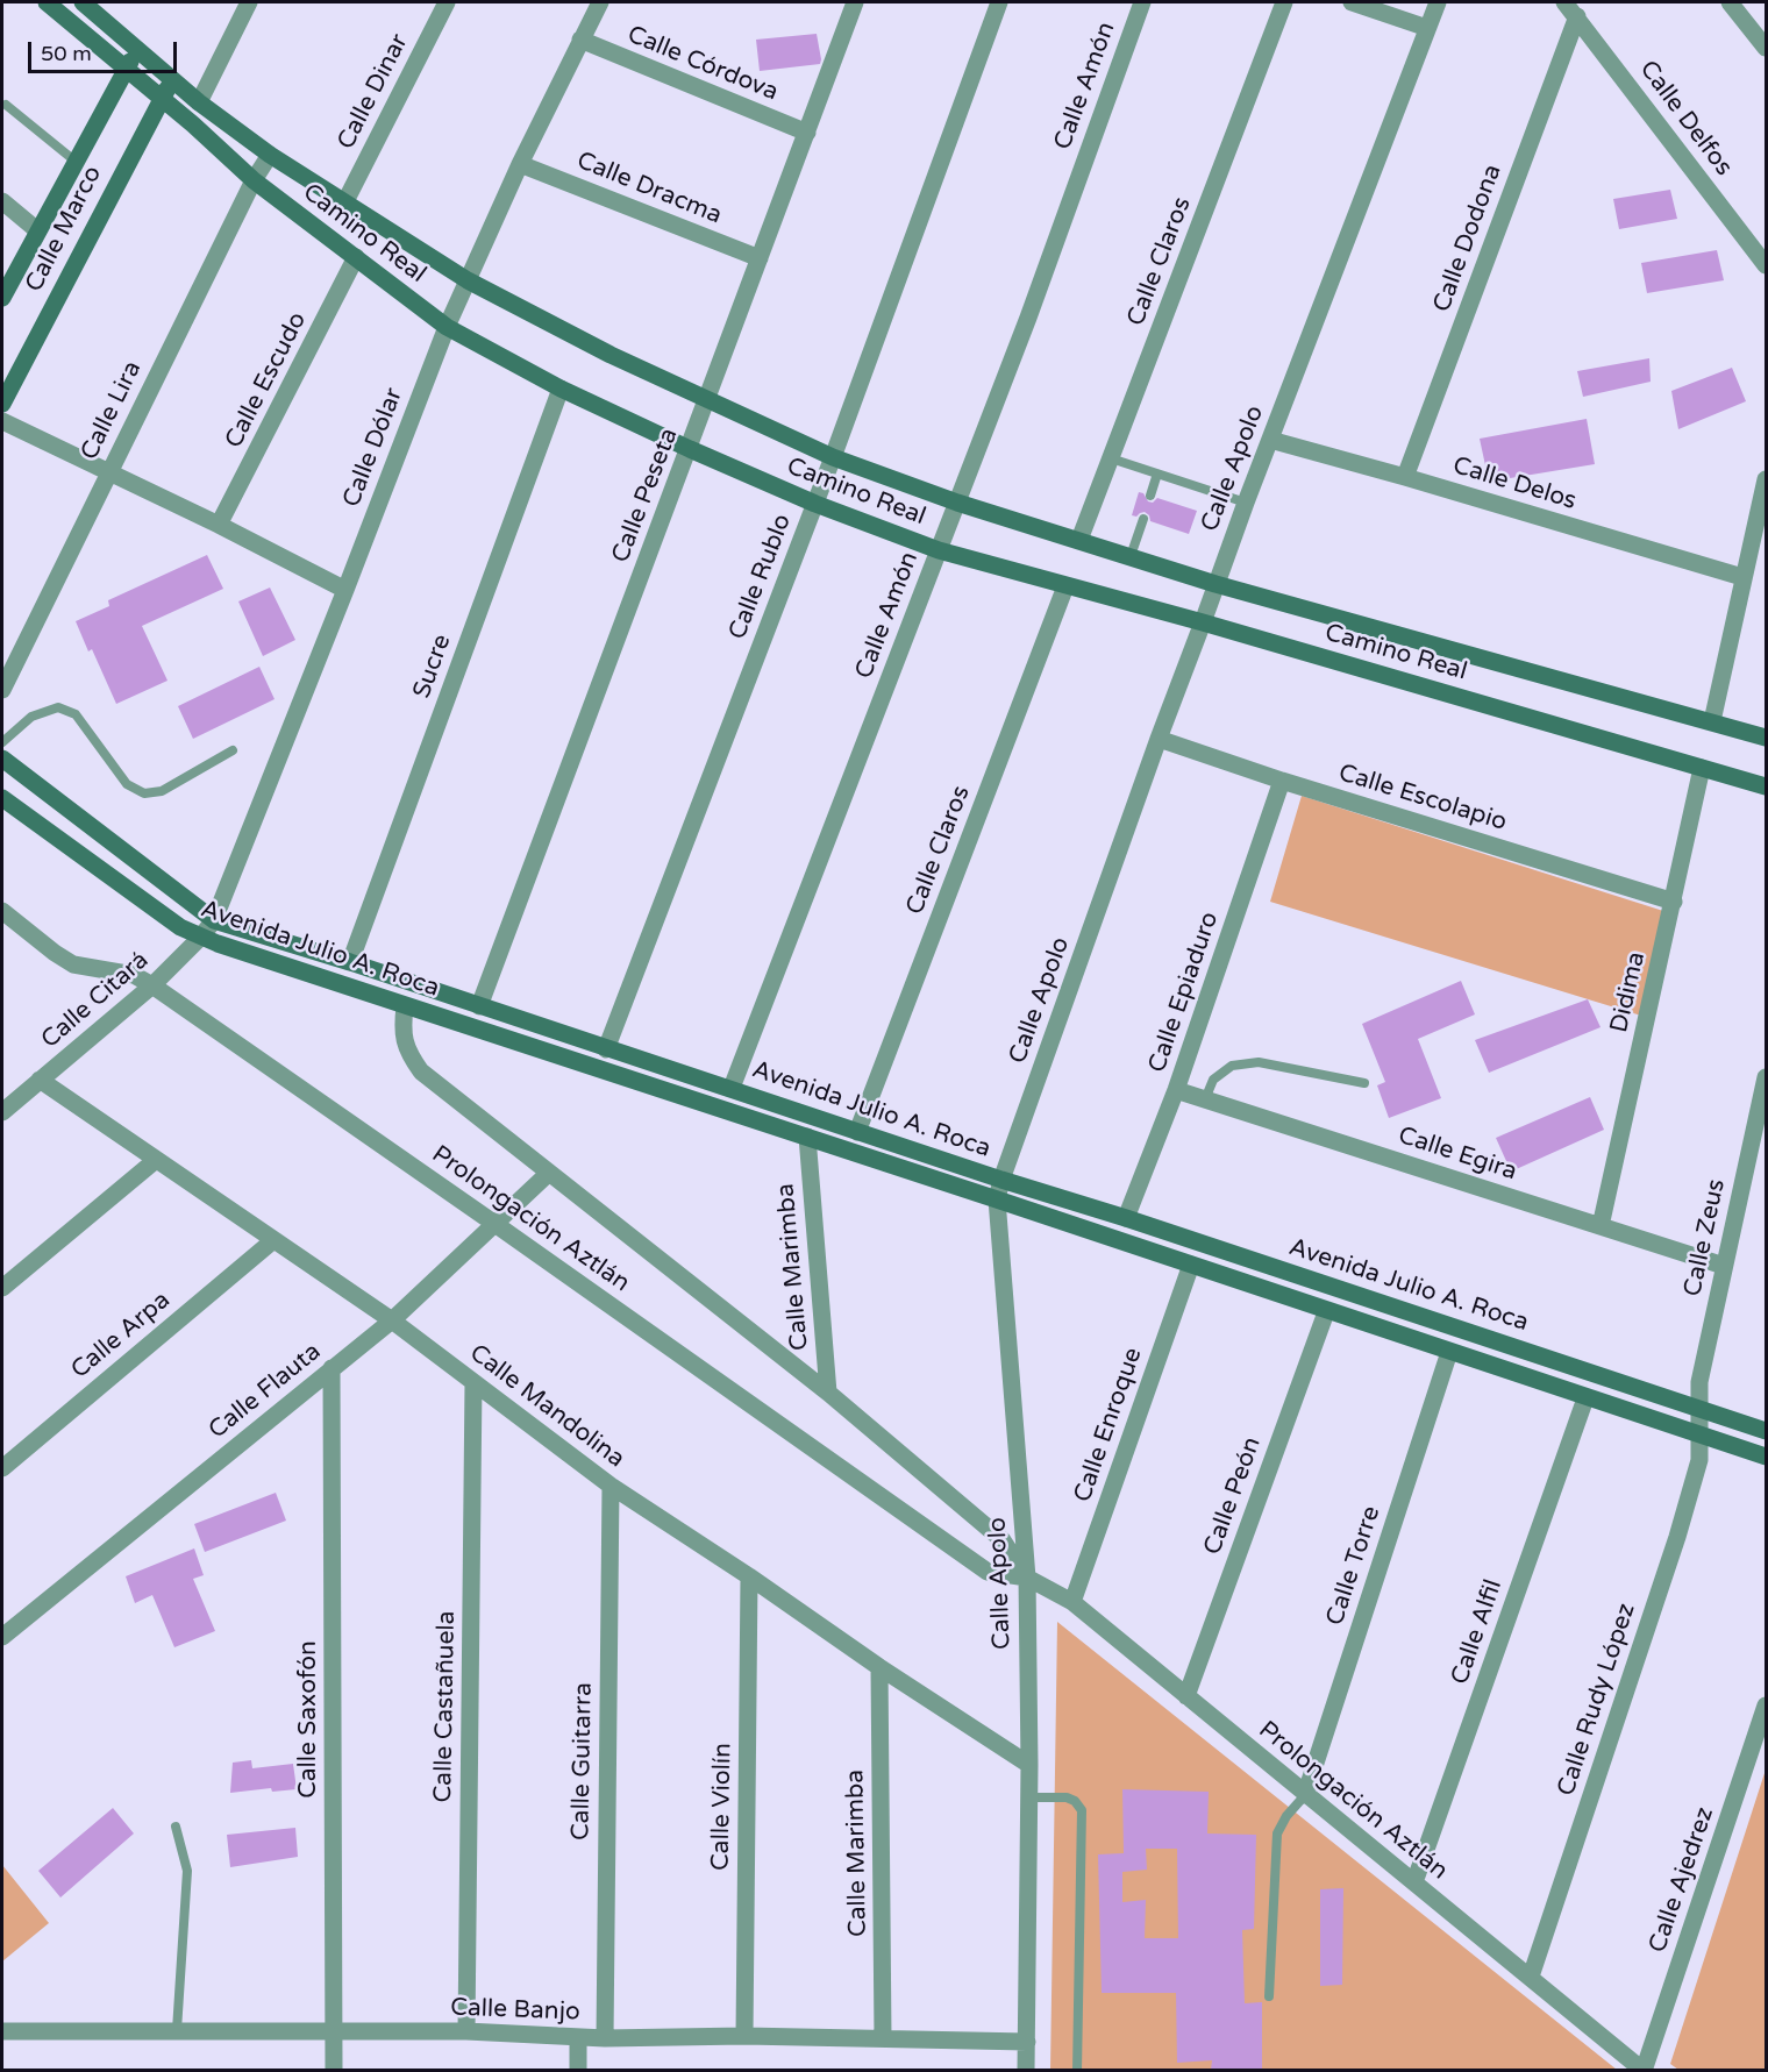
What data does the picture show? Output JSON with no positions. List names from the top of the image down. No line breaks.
{"streets":{"street":["Calle Córdova","Calle Amón","Calle Dinar","Calle Delfos","Calle Dracma","Calle Marco","Camino Real","Calle Dodona","Calle Claros","Calle Escudo","Calle Lira","Calle Dólar","Calle Apolo","Calle Delos","Calle Peseta","Calle Rublo","Sucre","Calle Escolapio","Avenida Julio A. Roca","Calle Epiaduro","Didima","Calle Citará","Calle Egira","Prolongación Aztlán","Calle Zeus","Calle Marimba","Calle Arpa","Calle Flauta","Calle Mandolina","Calle Enroque","Calle Peón","Calle Torre","Calle Alfil","Calle Rudy López","Calle Castañuela","Calle Saxofón","Calle Guitarra","Calle Violín","Calle Ajedrez","Calle Banjo"]},"crossings":[["Calle Córdova","Calle Dólar"],["Calle Córdova","Calle Peseta"],["Calle Amón","Camino Real"],["Calle Amón","Avenida Julio A. Roca"],["Calle Dinar","Camino Real"],["Calle Delfos","Calle Dodona"],["Calle Dracma","Calle Dólar"],["Calle Dracma","Calle Peseta"],["Calle Marco","Camino Real"],["Camino Real","Calle Claros"],["Camino Real","Calle Escudo"],["Camino Real","Calle Lira"],["Camino Real","Calle Dólar"],["Camino Real","Calle Apolo"],["Camino Real","Calle Peseta"],["Camino Real","Calle Rublo"],["Camino Real","Sucre"],["Camino Real","Didima"],["Calle Dodona","Calle Delos"],["Calle Claros","Avenida Julio A. Roca"],["Calle Dólar","Avenida Julio A. Roca"],["Calle Dólar","Calle Citará"],["Calle Apolo","Calle Delos"],["Calle Apolo","Calle Escolapio"],["Calle Apolo","Avenida Julio A. Roca"],["Calle Apolo","Prolongación Aztlán"],["Calle Apolo","Calle Mandolina"],["Calle Apolo","Calle Banjo"],["Calle Peseta","Avenida Julio A. Roca"],["Calle Rublo","Avenida Julio A. Roca"],["Sucre","Avenida Julio A. Roca"],["Calle Escolapio","Calle Epiaduro"],["Calle Escolapio","Didima"],["Avenida Julio A. Roca","Calle Epiaduro"],["Avenida Julio A. Roca","Calle Citará"],["Avenida Julio A. Roca","Prolongación Aztlán"],["Avenida Julio A. Roca","Calle Zeus"],["Avenida Julio A. Roca","Calle Marimba"],["Avenida Julio A. Roca","Calle Enroque"],["Avenida Julio A. Roca","Calle Peón"],["Avenida Julio A. Roca","Calle Torre"],["Avenida Julio A. Roca","Calle Alfil"],["Avenida Julio A. Roca","Calle Rudy López"],["Calle Epiaduro","Calle Egira"],["Didima","Calle Egira"],["Calle Citará","Prolongación Aztlán"],["Calle Citará","Calle Mandolina"],["Calle Egira","Calle Zeus"],["Prolongación Aztlán","Calle Marimba"],["Prolongación Aztlán","Calle Flauta"],["Prolongación Aztlán","Calle Enroque"],["Prolongación Aztlán","Calle Peón"],["Prolongación Aztlán","Calle Torre"],["Prolongación Aztlán","Calle Alfil"],["Prolongación Aztlán","Calle Rudy López"],["Prolongación Aztlán","Calle Ajedrez"],["Calle Zeus","Calle Rudy López"],["Calle Marimba","Calle Mandolina"],["Calle Marimba","Calle Banjo"],["Calle Arpa","Calle Mandolina"],["Calle Flauta","Calle Mandolina"],["Calle Flauta","Calle Saxofón"],["Calle Mandolina","Calle Castañuela"],["Calle Mandolina","Calle Guitarra"],["Calle Mandolina","Calle Violín"],["Calle Castañuela","Calle Banjo"],["Calle Saxofón","Calle Banjo"],["Calle Guitarra","Calle Banjo"],["Calle Violín","Calle Banjo"]],"scale_bar":"50 m"}
